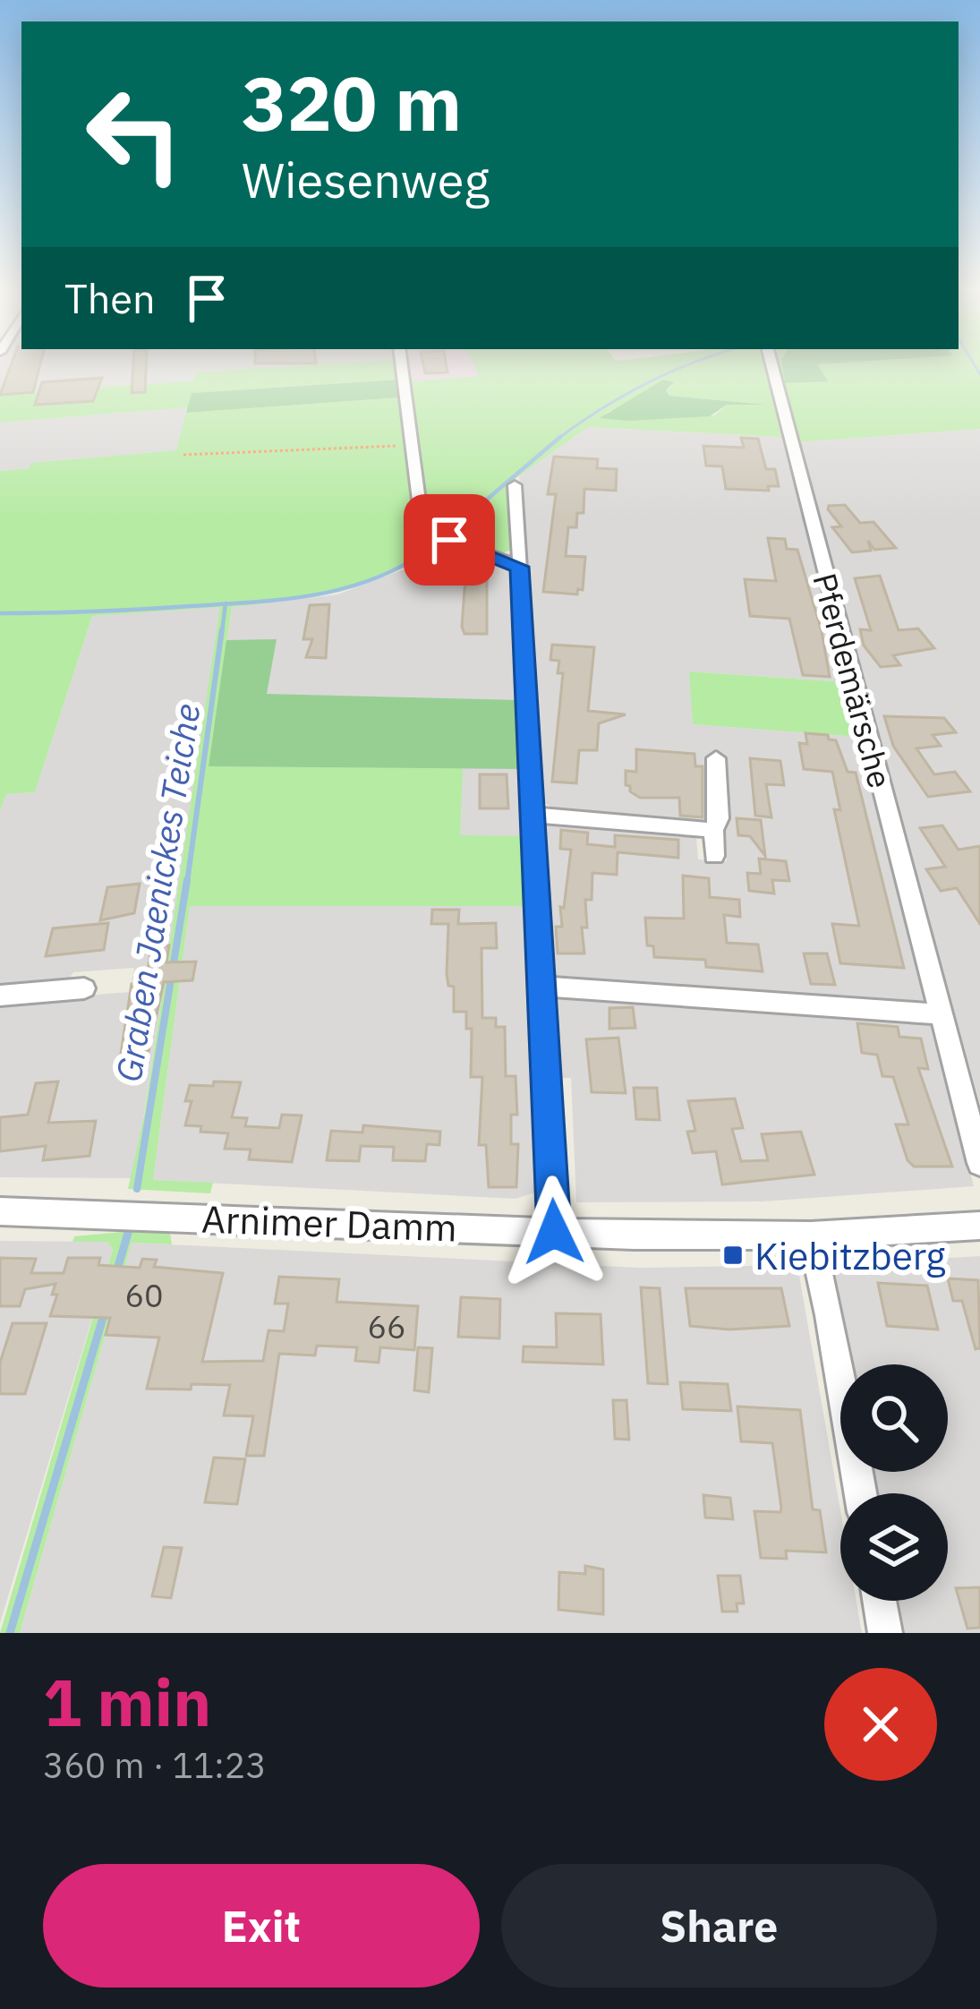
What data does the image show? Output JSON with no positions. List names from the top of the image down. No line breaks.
{"streets":{"street":["Pferdemärsche","Arnimer Damm"]},"water":["Graben Jaenickes Teiche"],"places":{"transit":["Kiebitzberg"]},"house_numbers":["60","66"],"page":{"turn":["320 m","Wiesenweg"],"then":"Then","heading":["1 min","360 m · 11:23"],"buttons":["Exit","Share"]}}
